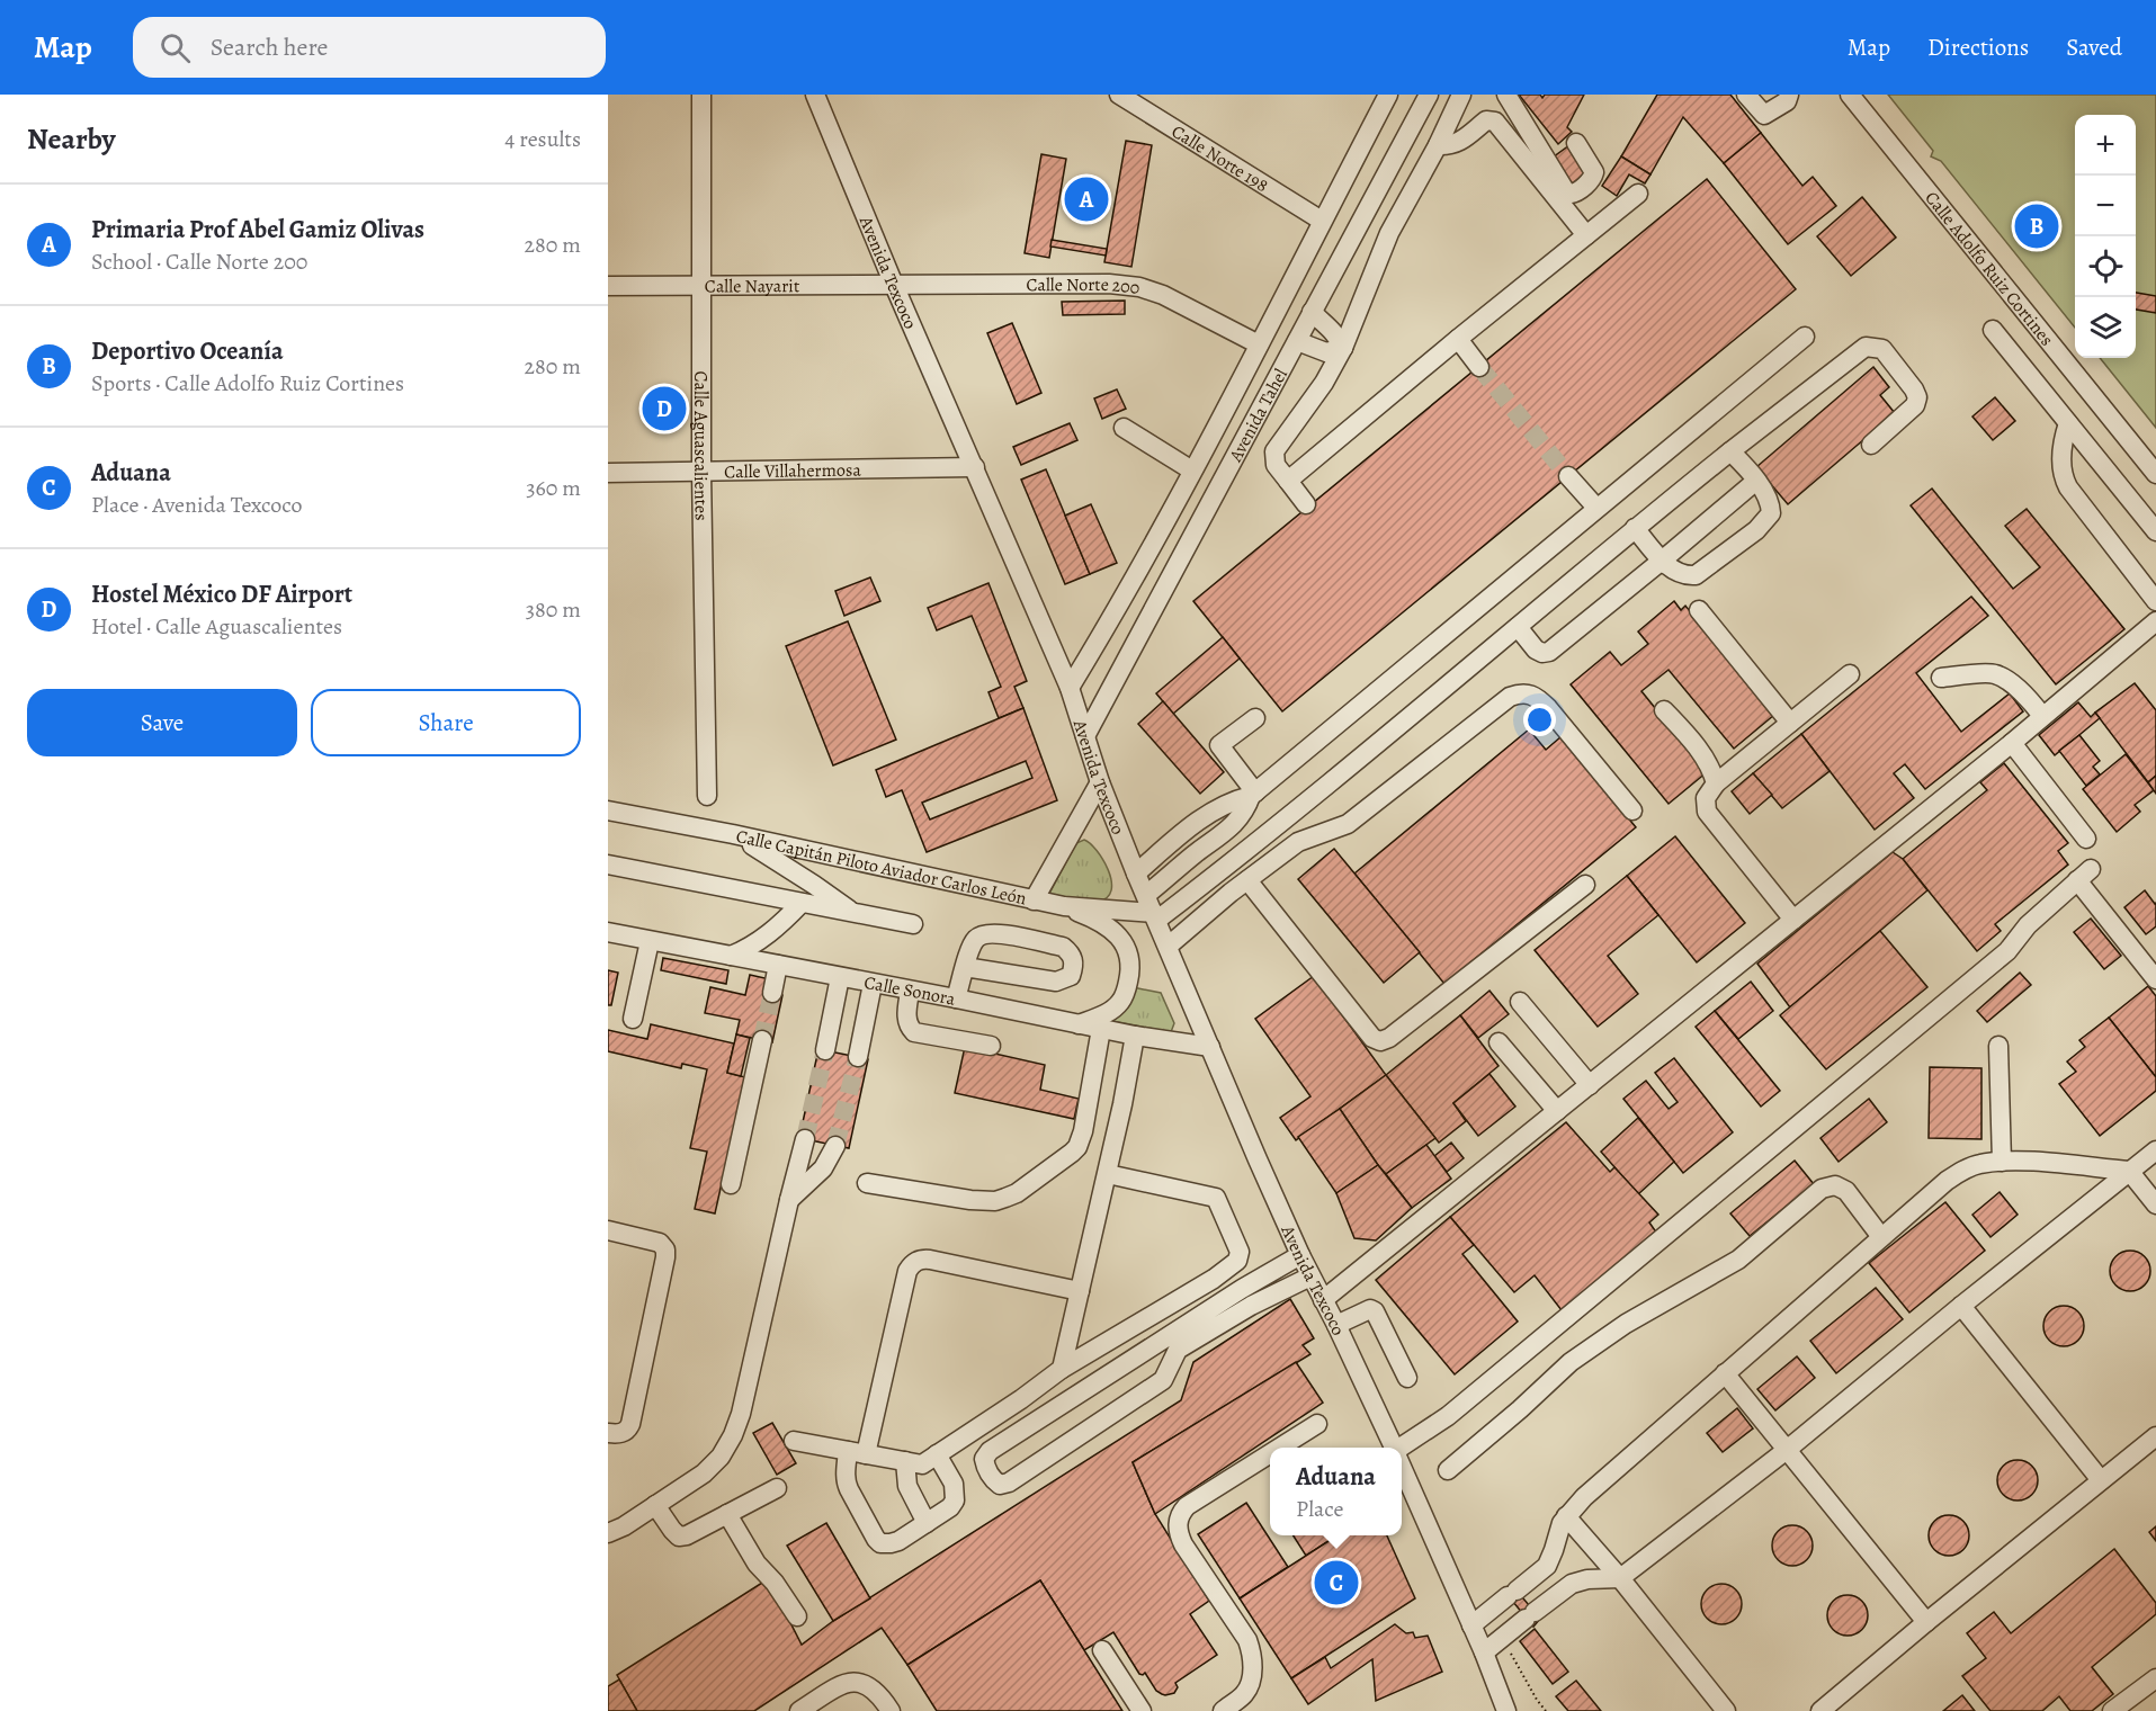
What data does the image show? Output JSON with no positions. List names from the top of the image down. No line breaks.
{"streets":{"street":["Calle Norte 198","Calle Adolfo Ruiz Cortines","Avenida Texcoco","Calle Nayarit","Calle Norte 200","Avenida Tahel","Calle Aguascalientes","Calle Villahermosa","Calle Capitán Piloto Aviador Carlos León","Calle Sonora"]},"crossings":[["Calle Norte 198","Avenida Tahel"],["Avenida Texcoco","Calle Nayarit"],["Avenida Texcoco","Calle Norte 200"],["Avenida Texcoco","Avenida Tahel"],["Avenida Texcoco","Calle Villahermosa"],["Avenida Texcoco","Calle Capitán Piloto Aviador Carlos León"],["Avenida Texcoco","Calle Sonora"],["Calle Nayarit","Calle Norte 200"],["Calle Nayarit","Calle Aguascalientes"],["Calle Norte 200","Avenida Tahel"],["Calle Aguascalientes","Calle Villahermosa"]],"page":{"header":"Map","search":"Search here","nav":["Map","Directions","Saved"],"heading":["Nearby","4 results"],"map_buttons":["+","−"],"pins":["A","B","D","C"],"list":[{"mark":"A","name":"Primaria Prof Abel Gamiz Olivas","note":"School · Calle Norte 200","value":"280 m"},{"mark":"B","name":"Deportivo Oceanía","note":"Sports · Calle Adolfo Ruiz Cortines","value":"280 m"},{"mark":"C","name":"Aduana","note":"Place · Avenida Texcoco","value":"360 m"},{"mark":"D","name":"Hostel México DF Airport","note":"Hotel · Calle Aguascalientes","value":"380 m"}],"buttons":["Save","Share"],"popup":["Aduana","Place"]}}
